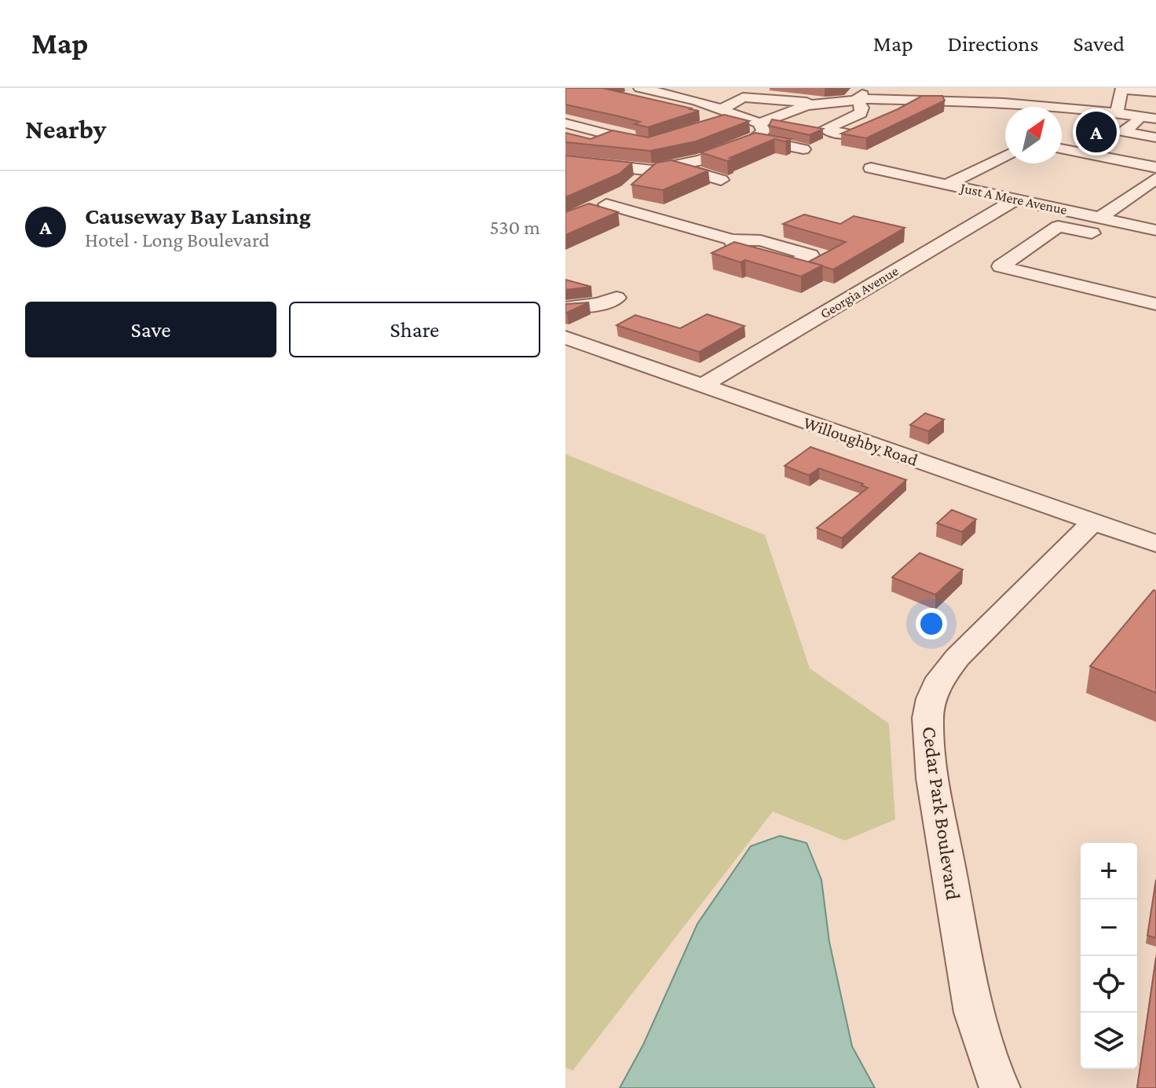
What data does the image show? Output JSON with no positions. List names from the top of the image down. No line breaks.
{"streets":{"street":["Just A Mere Avenue","Georgia Avenue","Willoughby Road","Cedar Park Boulevard"]},"crossings":[["Just A Mere Avenue","Georgia Avenue"],["Georgia Avenue","Willoughby Road"],["Willoughby Road","Cedar Park Boulevard"]],"north":"top right","page":{"header":"Map","nav":["Map","Directions","Saved"],"heading":"Nearby","pins":"A","list":[{"mark":"A","name":"Causeway Bay Lansing","note":"Hotel · Long Boulevard","value":"530 m"}],"buttons":["Save","Share"],"map_buttons":["+","−"]}}
